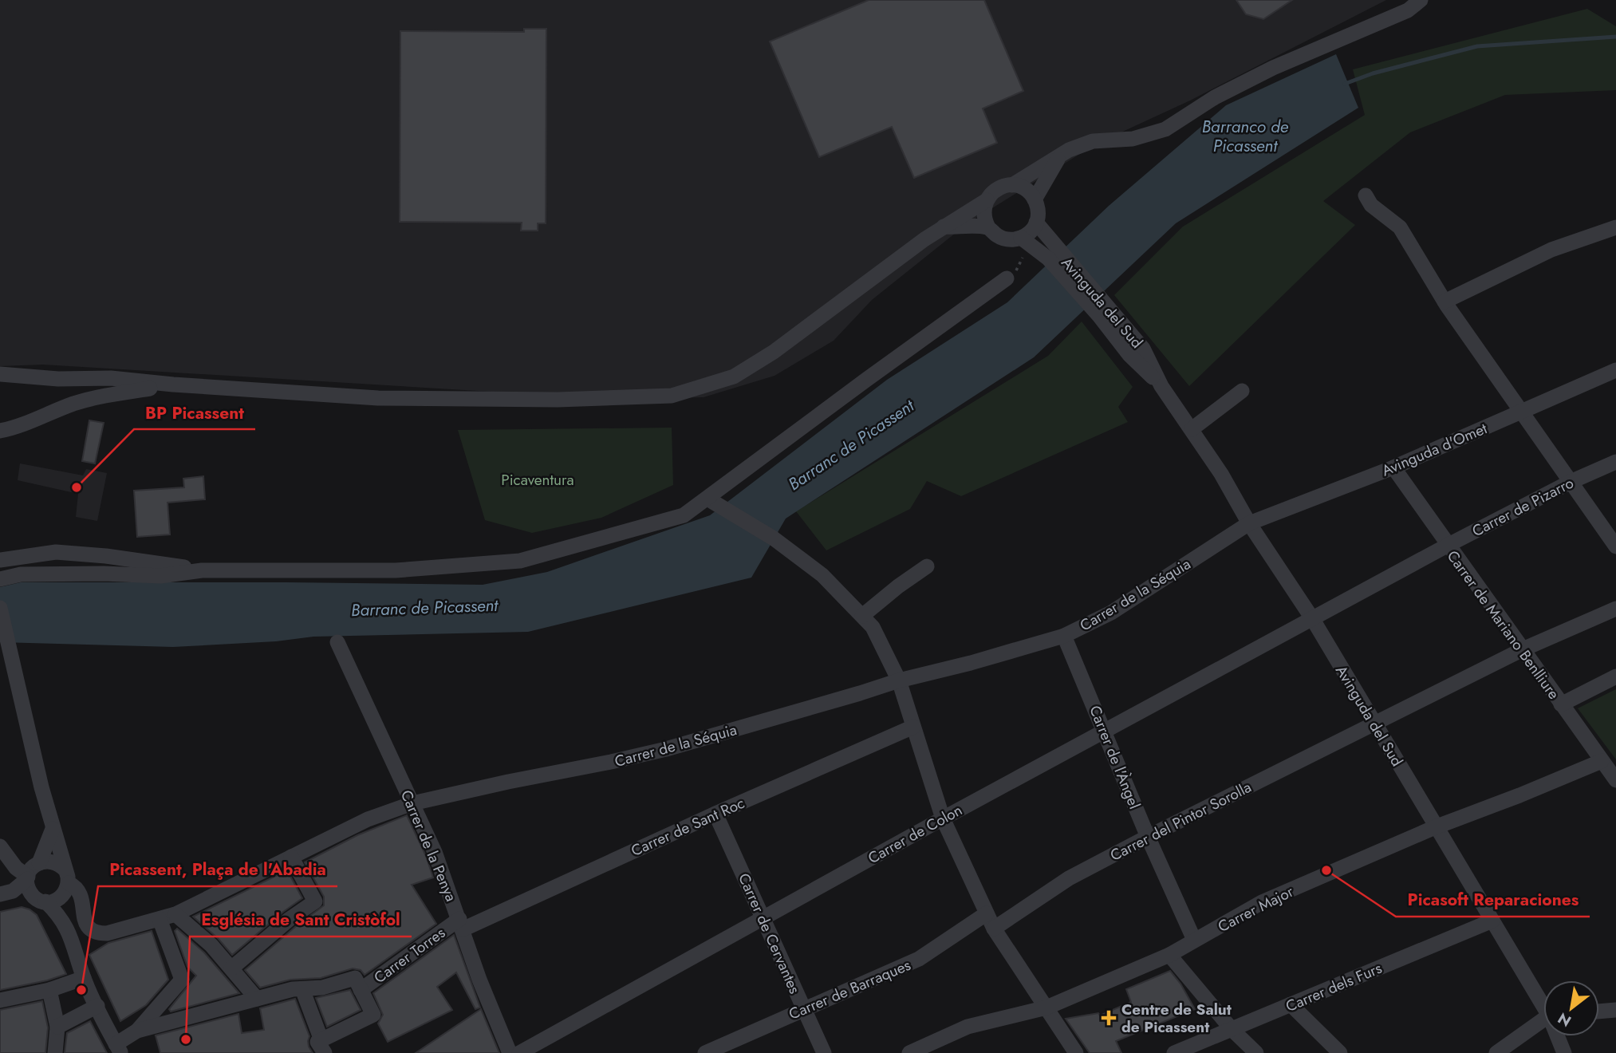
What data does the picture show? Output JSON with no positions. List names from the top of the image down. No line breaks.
{"streets":{"street":["Avinguda del Sud","Avinguda d'Omet","Carrer de Pizarro","Carrer de la Séquia","Carrer de Mariano Benlliure","Carrer de l'Àngel","Carrer del Pintor Sorolla","Carrer de Sant Roc","Carrer de Colon","Carrer de la Penya","Carrer Major","Carrer de Cervantes","Carrer Torres","Carrer dels Furs","Carrer de Barraques"]},"crossings":[["Avinguda del Sud","Avinguda d'Omet"],["Avinguda del Sud","Carrer de Pizarro"],["Avinguda del Sud","Carrer de la Séquia"],["Avinguda del Sud","Carrer del Pintor Sorolla"],["Avinguda del Sud","Carrer de Colon"],["Avinguda del Sud","Carrer Major"],["Avinguda del Sud","Carrer dels Furs"],["Avinguda d'Omet","Carrer de la Séquia"],["Avinguda d'Omet","Carrer de Mariano Benlliure"],["Carrer de Pizarro","Carrer de Mariano Benlliure"],["Carrer de Pizarro","Carrer de Colon"],["Carrer de la Séquia","Carrer de l'Àngel"],["Carrer de la Séquia","Carrer de la Penya"],["Carrer de Mariano Benlliure","Carrer del Pintor Sorolla"],["Carrer de Mariano Benlliure","Carrer Major"],["Carrer de l'Àngel","Carrer del Pintor Sorolla"],["Carrer de l'Àngel","Carrer de Colon"],["Carrer de l'Àngel","Carrer Major"],["Carrer de Sant Roc","Carrer de la Penya"],["Carrer de Sant Roc","Carrer de Cervantes"],["Carrer de Sant Roc","Carrer Torres"],["Carrer de Colon","Carrer de Cervantes"],["Carrer de la Penya","Carrer Torres"],["Carrer de Cervantes","Carrer de Barraques"]],"water":["Barranco de Picassent","Barranc de Picassent"],"parks":["Picaventura"],"places":{"other":["BP Picassent","Picasoft Reparaciones","Picassent, Plaça de l'Abadia","Església de Sant Cristòfol"],"health":["Centre de Salut de Picassent"]},"north":"bottom left"}
